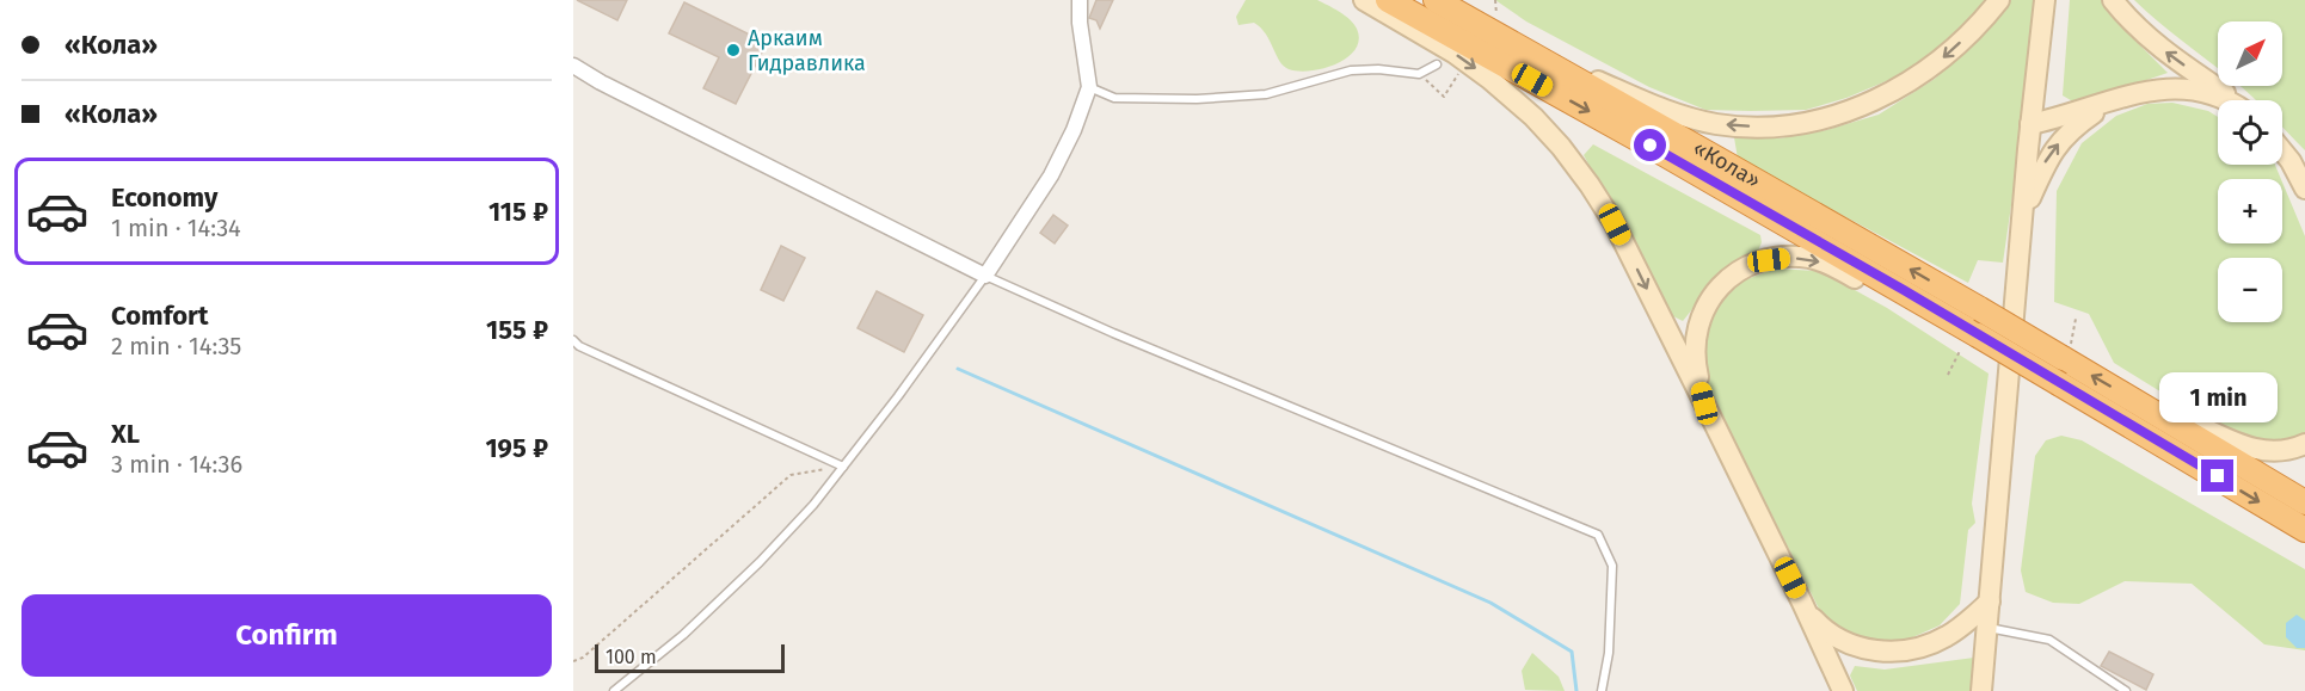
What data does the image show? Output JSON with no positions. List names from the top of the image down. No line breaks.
{"streets":{"highway":["«Кола»"]},"places":["Аркаим Гидравлика"],"scale_bar":"100 m","north":"top right","page":{"banner":["«Кола»","«Кола»"],"map_buttons":["+","−"],"list":[{"name":"Economy","note":"1 min · 14:34","value":"115 ₽"},{"name":"Comfort","note":"2 min · 14:35","value":"155 ₽"},{"name":"XL","note":"3 min · 14:36","value":"195 ₽"}],"bubble":"1 min","buttons":"Confirm","scale":"100 m"}}
